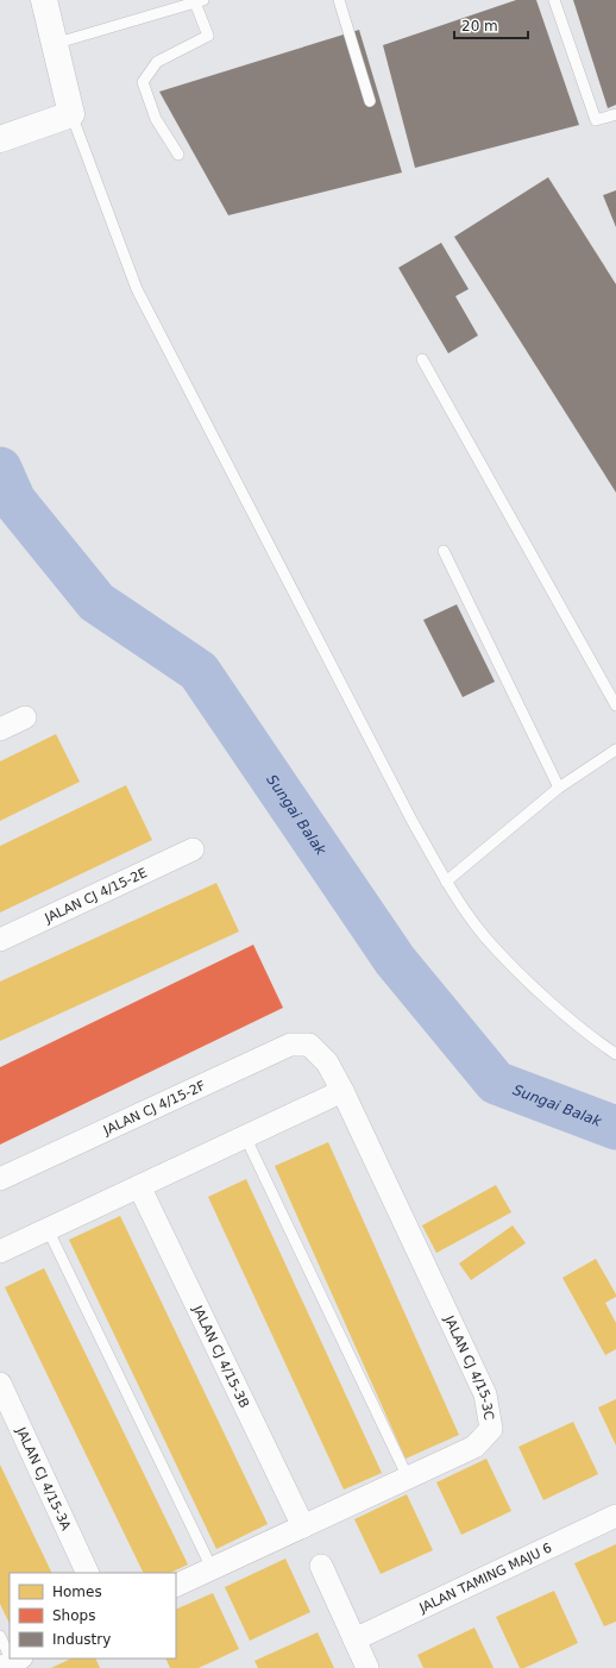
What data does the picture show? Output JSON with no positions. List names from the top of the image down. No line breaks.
{"streets":{"street":["JALAN CJ 4/15-2E","JALAN CJ 4/15-2F","JALAN CJ 4/15-3B","JALAN CJ 4/15-3C","JALAN CJ 4/15-3A","JALAN TAMING MAJU 6"]},"crossings":[["JALAN CJ 4/15-2F","JALAN CJ 4/15-3C"],["JALAN CJ 4/15-3B","JALAN CJ 4/15-3C"]],"water":["Sungai Balak"],"legend":["Homes","Shops","Industry"],"scale_bar":"20 m"}
